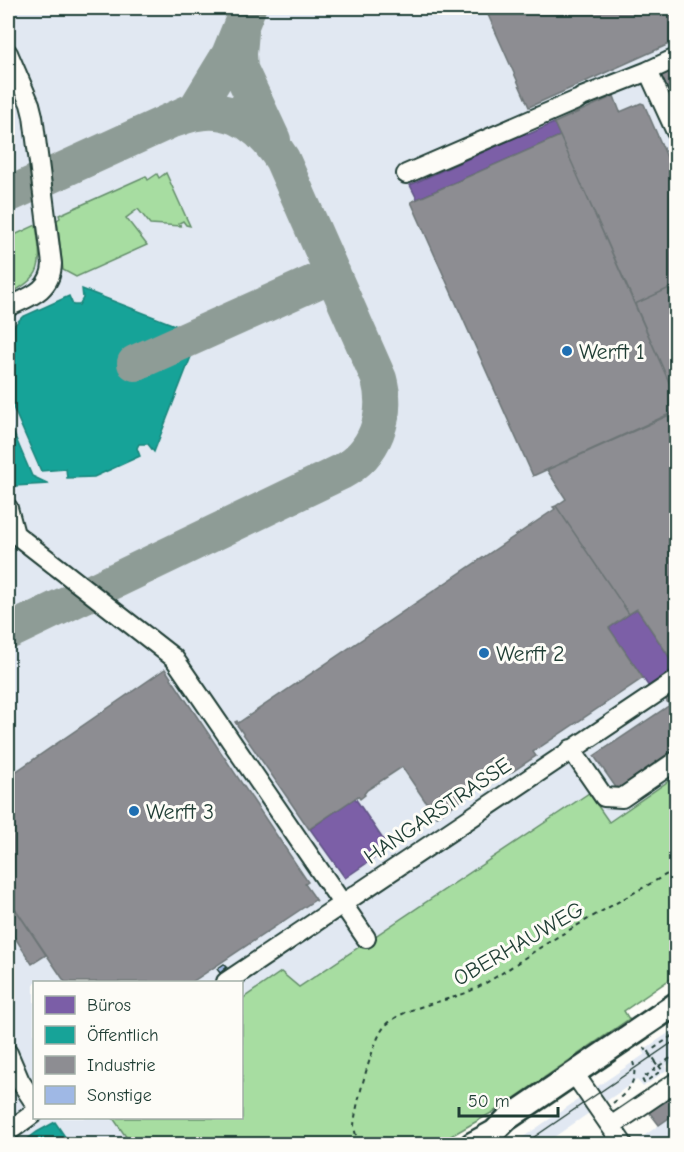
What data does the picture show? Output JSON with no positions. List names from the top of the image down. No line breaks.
{"streets":{"lane":["HANGARSTRASSE"],"path":["OBERHAUWEG"]},"places":["Werft 1","Werft 2","Werft 3"],"legend":["Büros","Öffentlich","Industrie","Sonstige"],"scale_bar":"50 m"}
